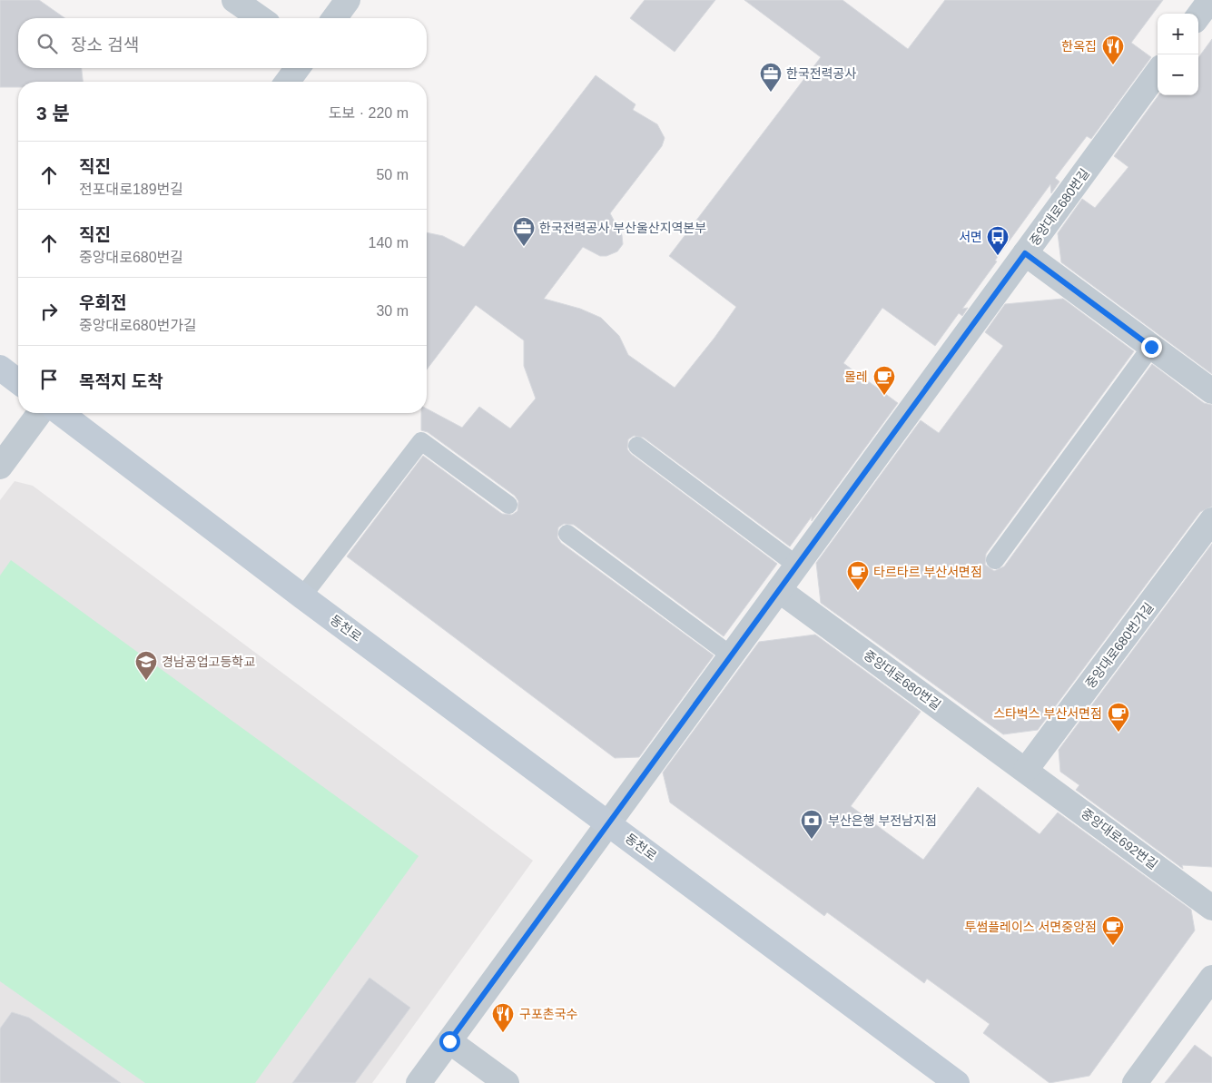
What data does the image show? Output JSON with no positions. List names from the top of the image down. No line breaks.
{"streets":{"main road":["동천로"],"street":["중앙대로680번길","중앙대로680번가길","중앙대로692번길"]},"crossings":[["중앙대로680번길","동천로"],["중앙대로680번길","중앙대로680번가길"],["중앙대로680번길","중앙대로692번길"],["중앙대로680번가길","중앙대로692번길"]],"places":{"restaurant":["한옥집","구포촌국수"],"office":["한국전력공사","한국전력공사 부산울산지역본부"],"bus stop":["서면"],"cafe":["몰레","타르타르 부산서면점","스타벅스 부산서면점","투썸플레이스 서면중앙점"],"school or university":["경남공업고등학교"],"bank":["부산은행 부전남지점"]},"page":{"map_buttons":["+","−"],"search":"장소 검색","heading":["3 분","도보 · 220 m"],"list":[["직진","전포대로189번길","50 m"],["직진","중앙대로680번길","140 m"],["우회전","중앙대로680번가길","30 m"],"목적지 도착"]}}
